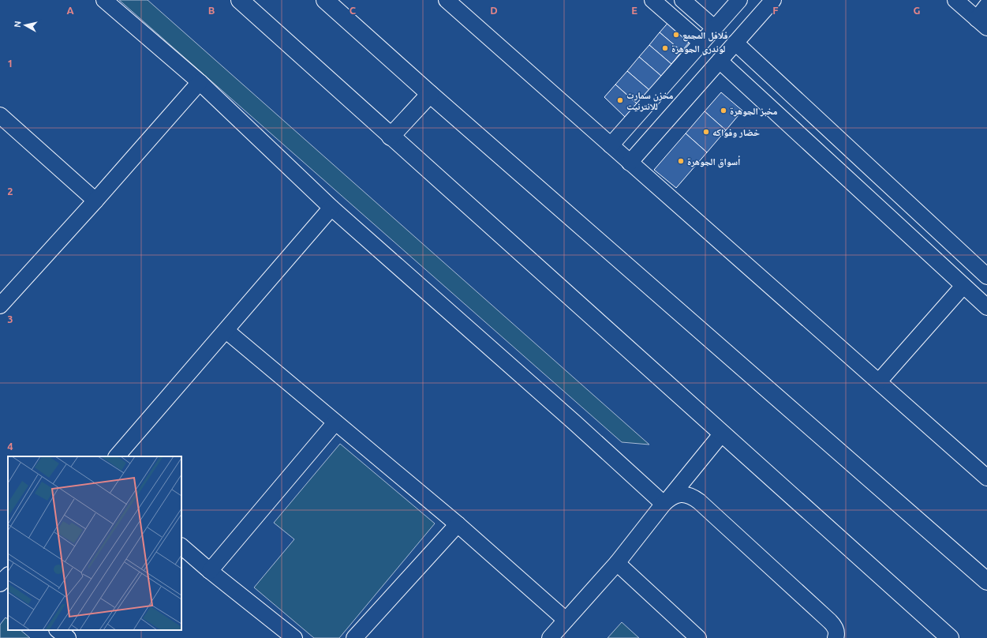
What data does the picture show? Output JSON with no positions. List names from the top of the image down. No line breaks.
{"places":["فلافل المجمع","لوندري الجوهرة","مخزن سمارت للانترنيت","مخبز الجوهرة","خضار وفواكه","أسواق الجوهرة"],"north":"left","grid":{"columns":["A","B","C","D","E","F","G"],"rows":["1","2","3","4"]}}
